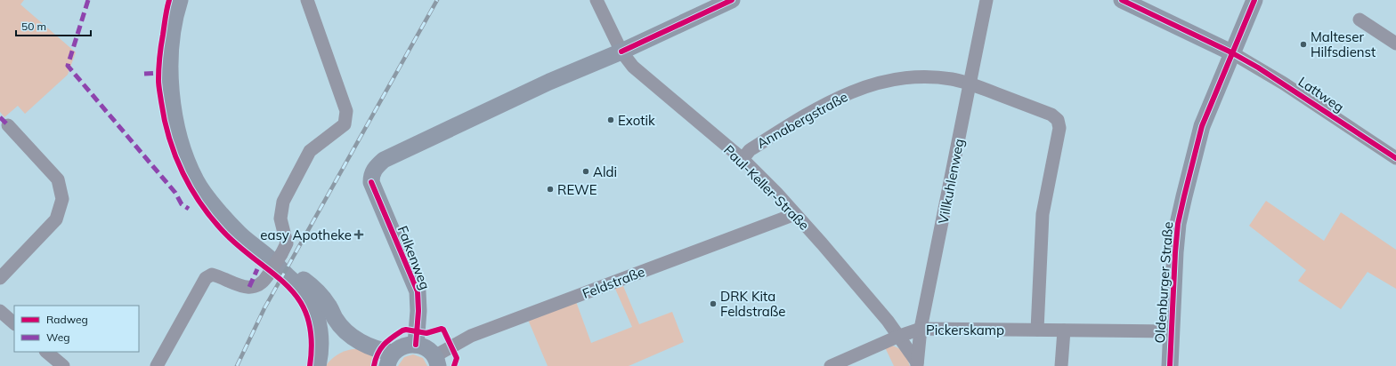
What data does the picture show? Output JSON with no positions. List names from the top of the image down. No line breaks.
{"streets":{"main road":["Falkenweg","Oldenburger Straße"],"street":["Lattweg","Annabergstraße","Villkuhlenweg","Paul-Keller-Straße","Feldstraße","Pickerskamp"]},"crossings":[["Lattweg","Oldenburger Straße"],["Annabergstraße","Villkuhlenweg"],["Annabergstraße","Paul-Keller-Straße"],["Annabergstraße","Pickerskamp"],["Villkuhlenweg","Paul-Keller-Straße"],["Villkuhlenweg","Pickerskamp"],["Paul-Keller-Straße","Falkenweg"],["Paul-Keller-Straße","Feldstraße"],["Paul-Keller-Straße","Pickerskamp"],["Oldenburger Straße","Pickerskamp"]],"places":{"other":["Malteser Hilfsdienst","Exotik","Aldi","REWE","DRK Kita Feldstraße"],"health":["easy Apotheke"]},"legend":["Radweg","Weg"],"scale_bar":"50 m"}
